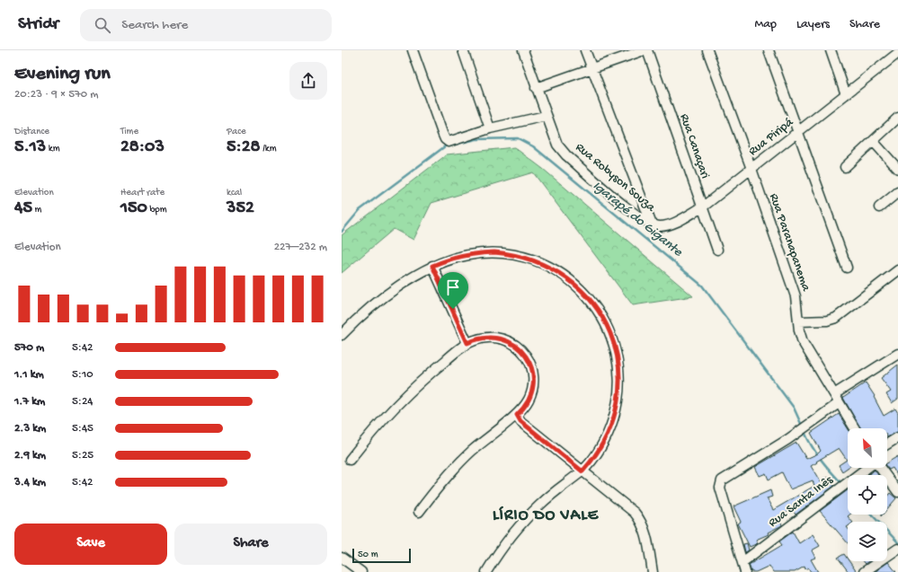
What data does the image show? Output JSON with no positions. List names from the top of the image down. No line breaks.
{"streets":{"street":["Rua Piripá","Rua Canaçari","Rua Robyson Souza","Rua Paranapanema","Rua Santa Inês"]},"crossings":[["Rua Piripá","Rua Canaçari"],["Rua Piripá","Rua Robyson Souza"],["Rua Piripá","Rua Paranapanema"]],"districts":["LÍRIO DO VALE"],"water":["Igarapé do Gigante"],"scale_bar":"50 m","north":"top left","page":{"header":"Stridr","search":"Search here","nav":["Map","Layers","Share"],"heading":["Evening run","20:23 · 9 × 570 m"],"stats":[["Distance","5.13 km"],["Time","28:03"],["Pace","5:28 /km"],["Elevation","45 m"],["Heart rate","150 bpm"],["kcal","352"]],"chart":["Elevation","227–232 m"],"list":[{"name":"570 m","note":"5:42"},{"name":"1.1 km","note":"5:10"},{"name":"1.7 km","note":"5:24"},{"name":"2.3 km","note":"5:45"},{"name":"2.9 km","note":"5:25"},{"name":"3.4 km","note":"5:42"}],"buttons":["Save","Share"],"scale":"50 m"}}
